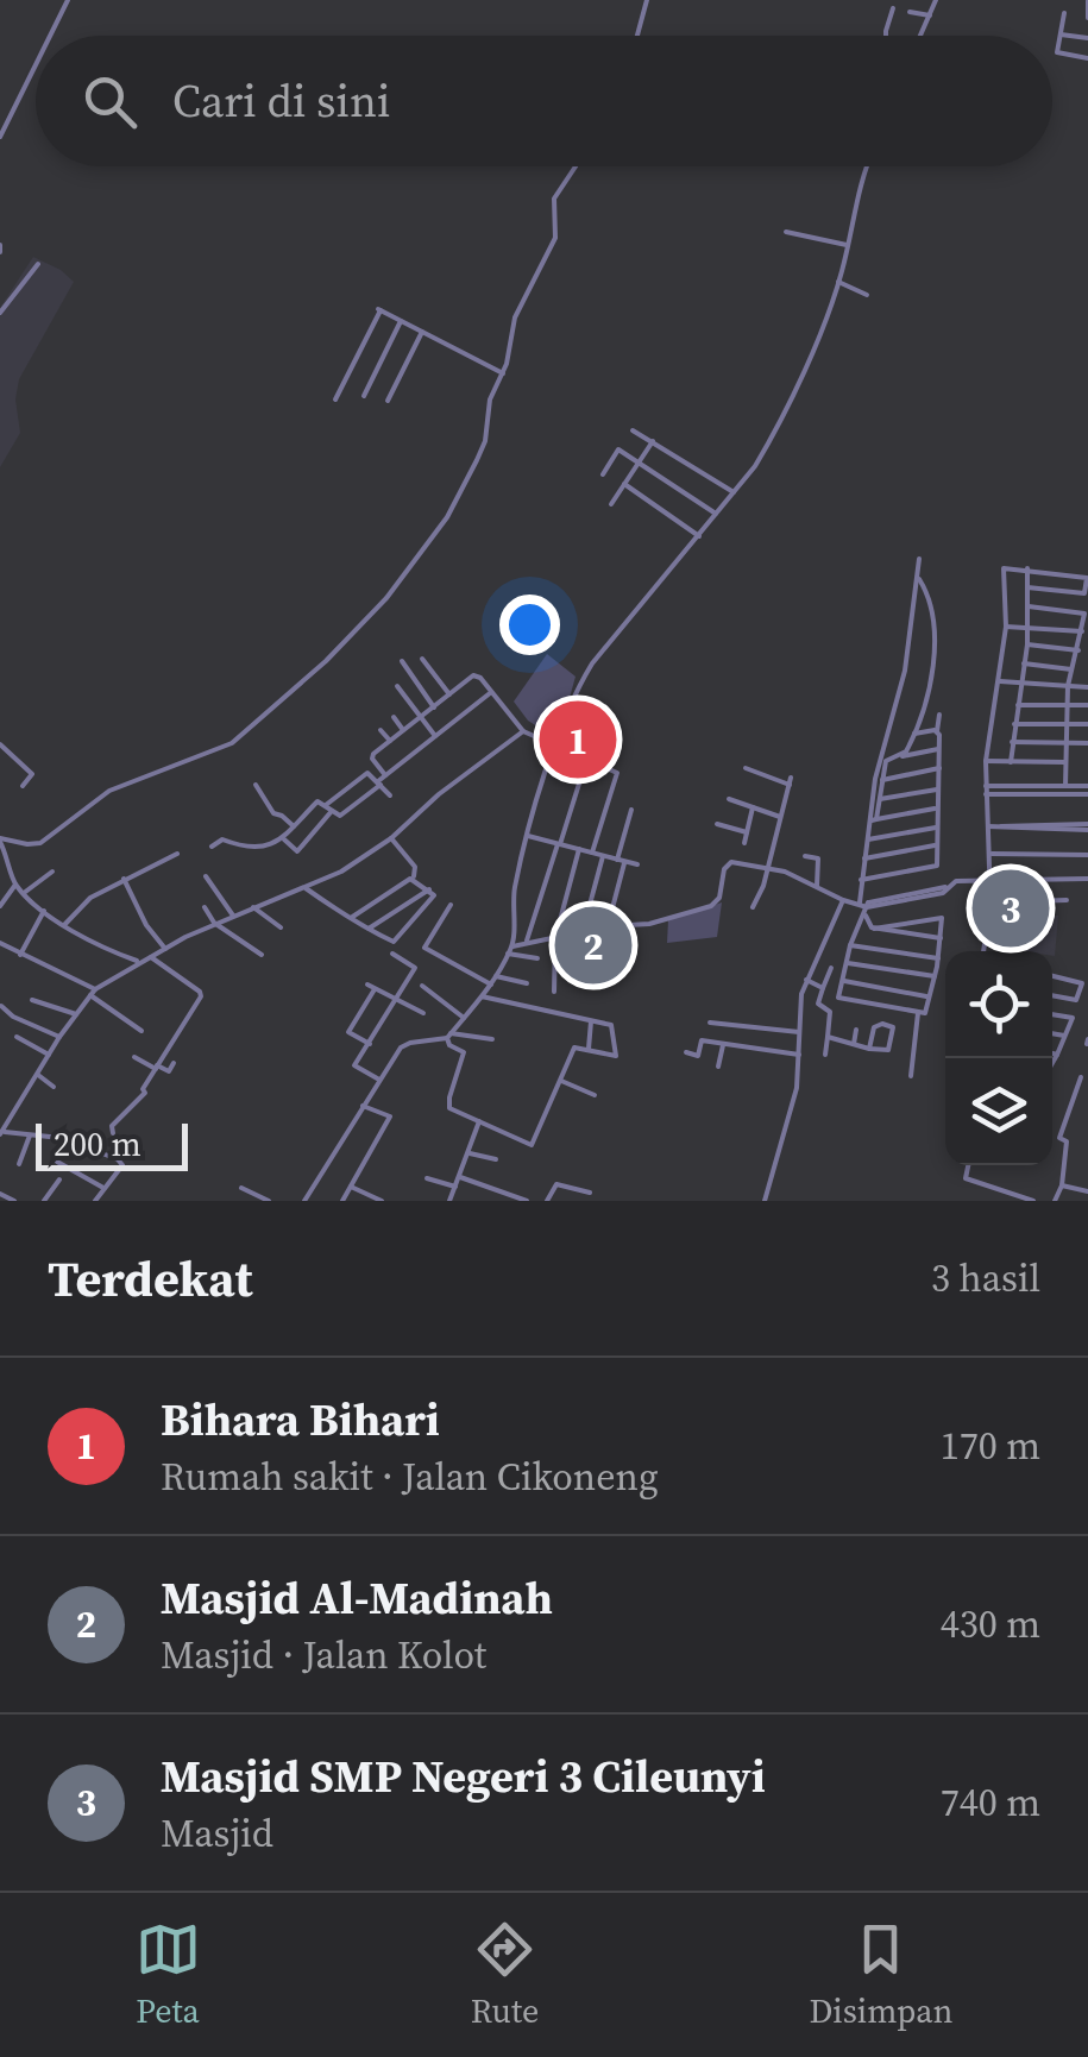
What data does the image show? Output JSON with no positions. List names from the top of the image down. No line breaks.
{"scale_bar":"200 m","page":{"search":"Cari di sini","pins":["1","3","2"],"scale":"200 m","heading":["Terdekat","3 hasil"],"list":[{"mark":"1","name":"Bihara Bihari","note":"Rumah sakit · Jalan Cikoneng","value":"170 m"},{"mark":"2","name":"Masjid Al-Madinah","note":"Masjid · Jalan Kolot","value":"430 m"},{"mark":"3","name":"Masjid SMP Negeri 3 Cileunyi","note":"Masjid","value":"740 m"}],"nav":["Peta","Rute","Disimpan"]}}
